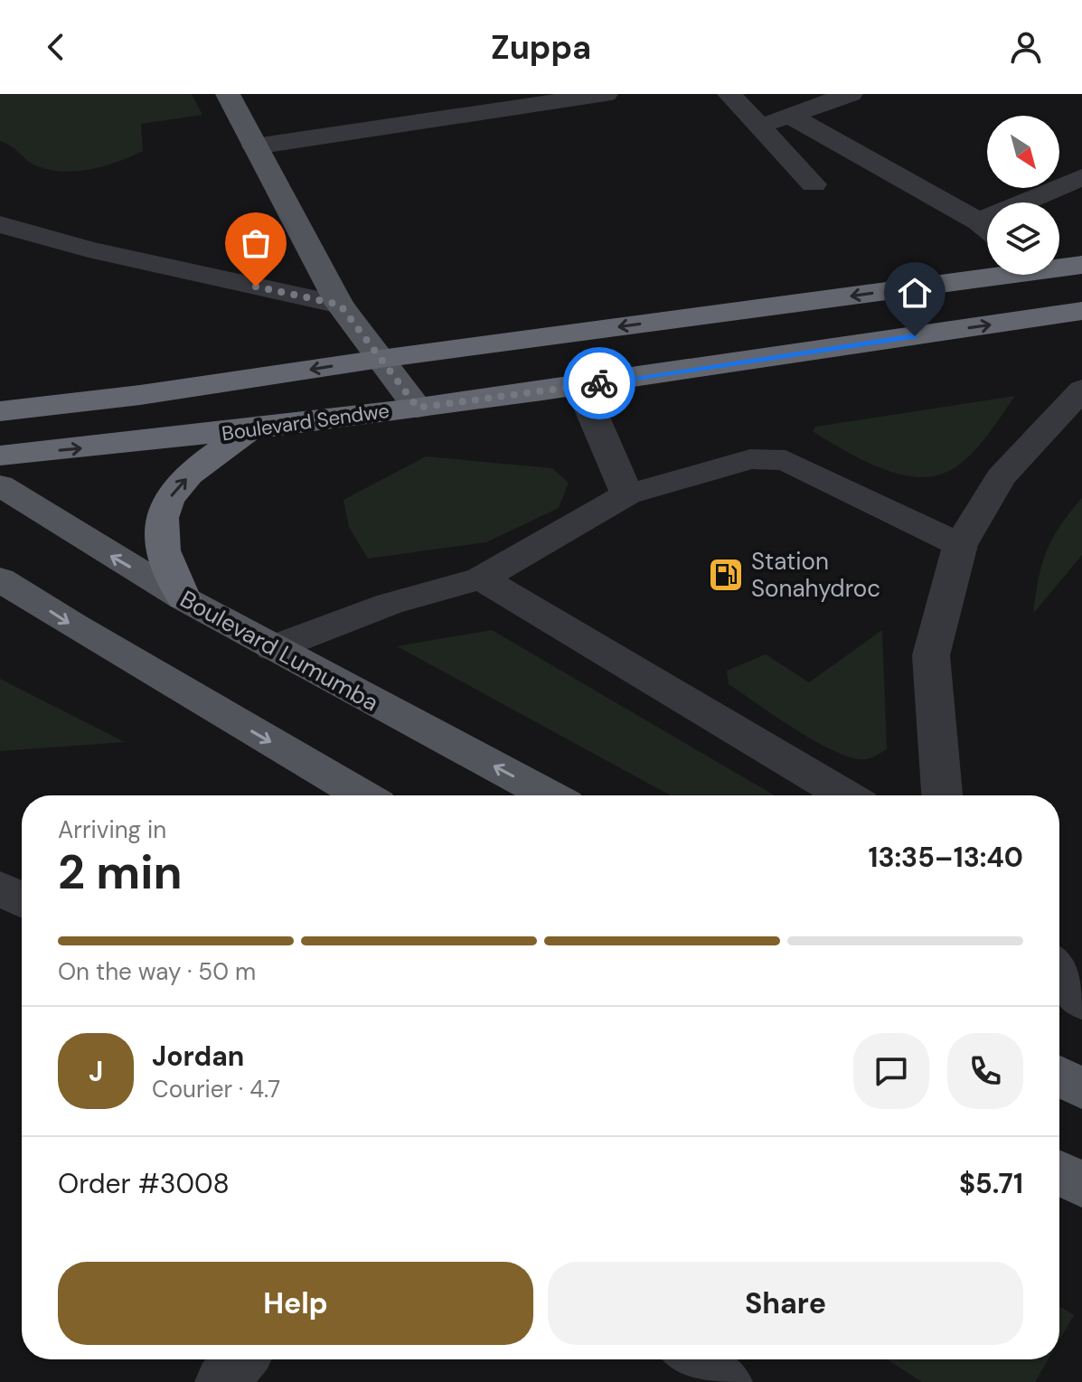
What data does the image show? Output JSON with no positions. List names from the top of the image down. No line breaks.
{"streets":{"highway":["Boulevard Sendwe"],"main road":["Boulevard Lumumba"]},"places":{"fuel station":["Station Sonahydroc"]},"north":"bottom right","page":{"header":"Zuppa","heading":["2 min","Arriving in","13:35–13:40"],"panel":["Jordan","Courier · 4.7","Order #3008","$5.71"],"bar":"On the way · 50 m","round":"J","buttons":["Help","Share"]}}
